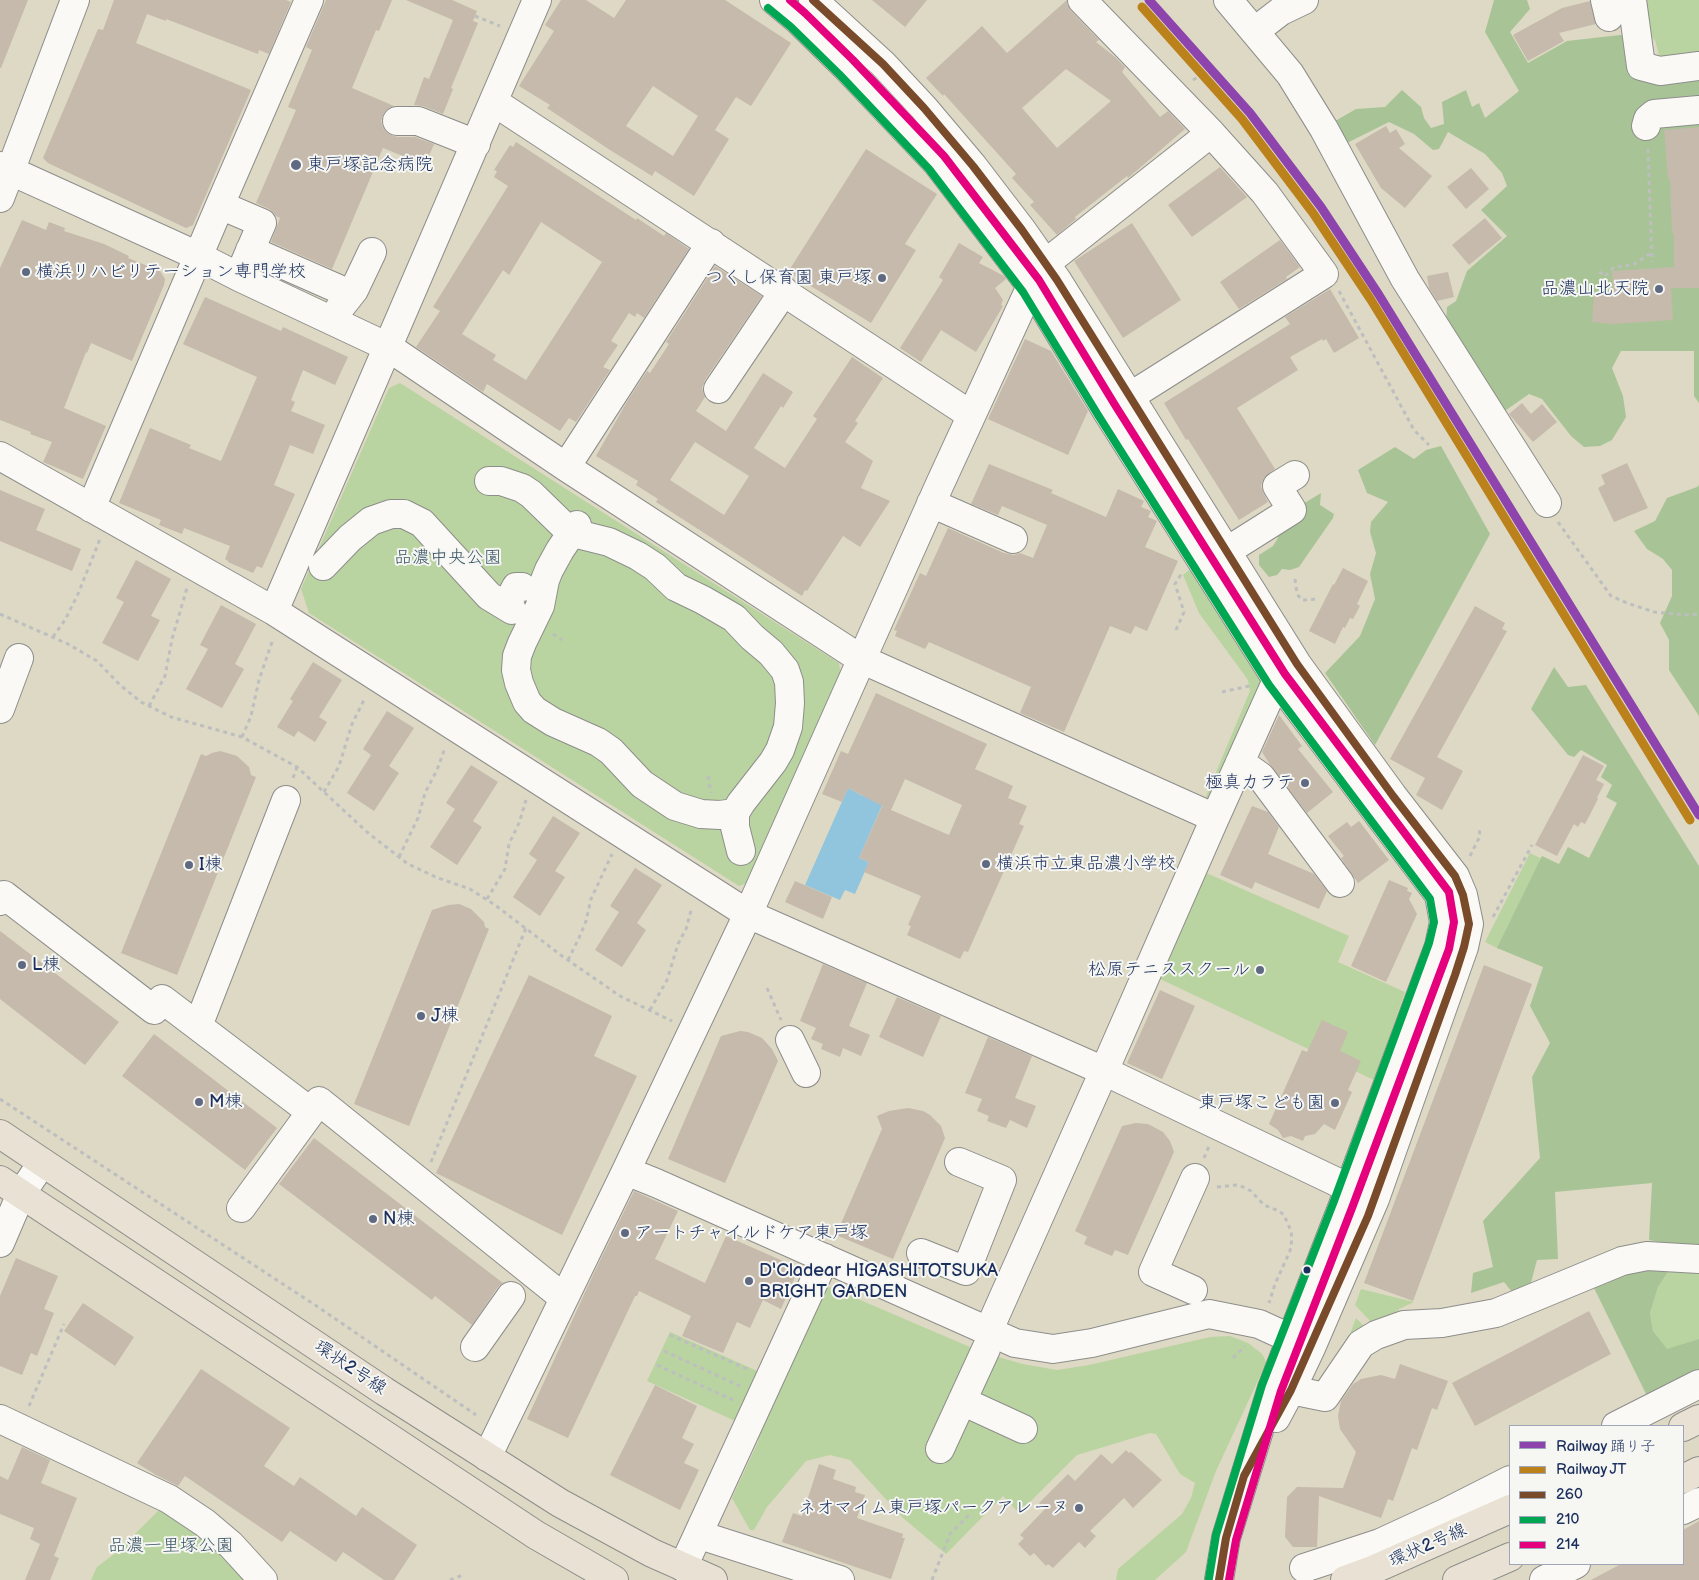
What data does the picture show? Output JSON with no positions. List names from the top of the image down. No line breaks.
{"streets":{"main road":["環状2号線"]},"parks":["品濃中央公園","品濃一里塚公園"],"places":["東戸塚記念病院","横浜リハビリテーション専門学校","つくし保育園 東戸塚","品濃山北天院","極真カラテ","横浜市立東品濃小学校","I棟","L棟","松原テニススクール","J棟","M棟","東戸塚こども園","N棟","アートチャイルドケア東戸塚","D'Cladear HIGASHITOTSUKA BRIGHT GARDEN","ネオマイム東戸塚パークアレーヌ"],"lines":["rail line 踊り子","transit line 260","transit line 214","rail line JT","transit line 210"],"legend":["Railway 踊り子","Railway JT","260","210","214"]}
